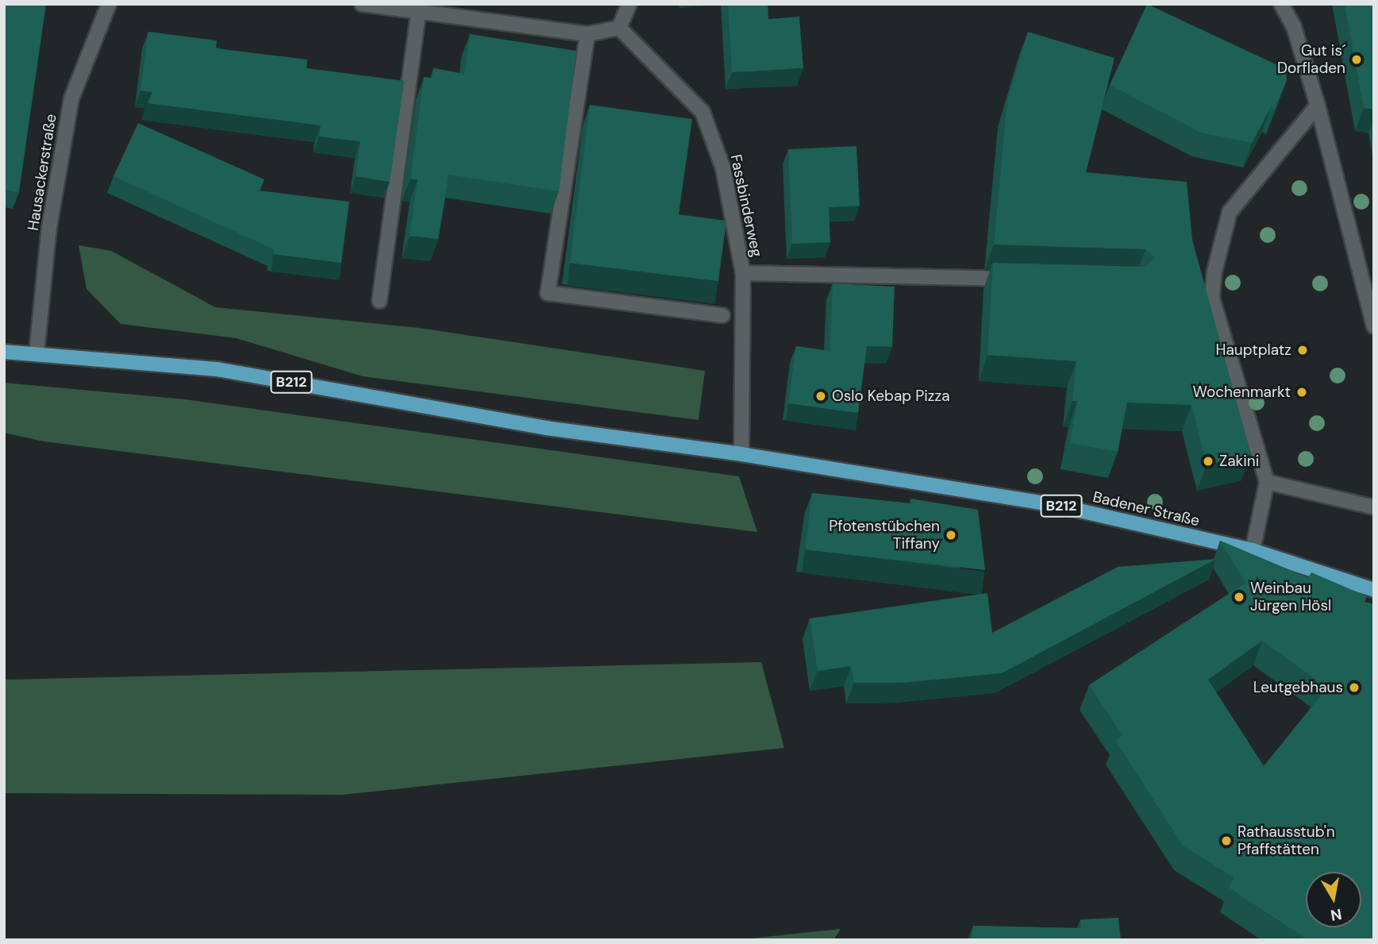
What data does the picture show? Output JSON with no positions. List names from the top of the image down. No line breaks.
{"streets":{"main road":["B212","Badener Straße"],"street":["Hausackerstraße","Fassbinderweg"]},"crossings":[["Hausackerstraße","B212"],["Fassbinderweg","B212"],["Fassbinderweg","Badener Straße"],["B212","Badener Straße"]],"places":["Gut is´ Dorfladen","Hauptplatz","Wochenmarkt","Oslo Kebap Pizza","Zakini","Pfotenstübchen Tiffany","Weinbau Jürgen Hösl","Leutgebhaus","Rathausstub'n Pfaffstätten"],"north":"bottom"}
